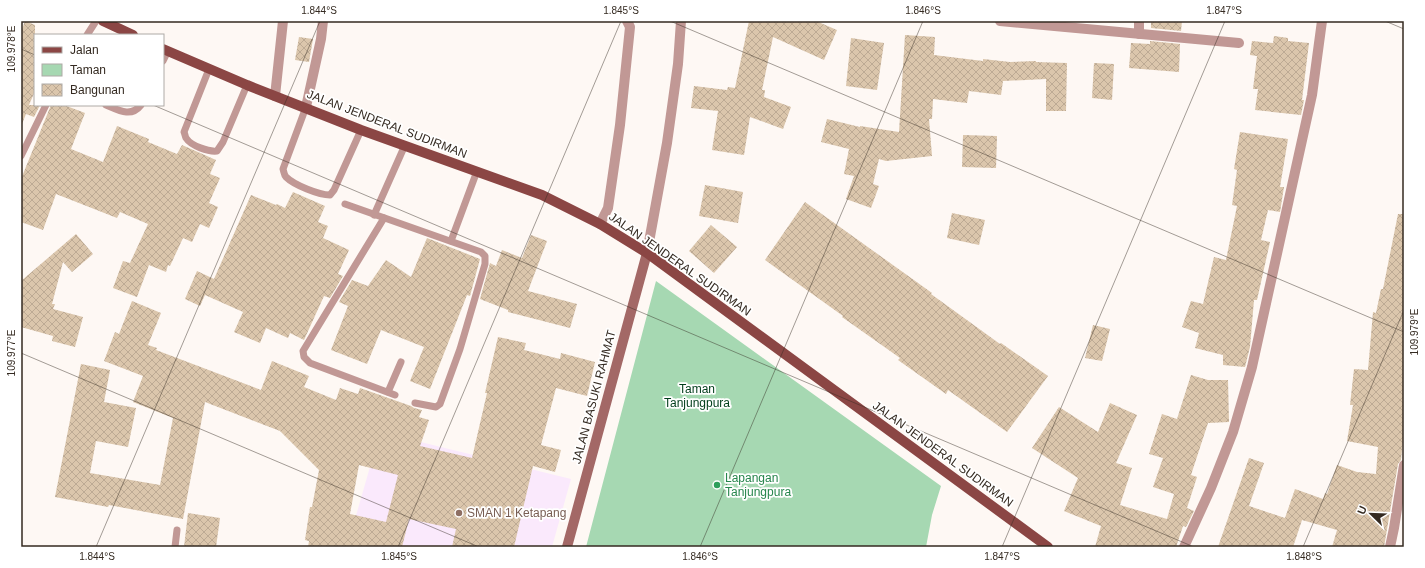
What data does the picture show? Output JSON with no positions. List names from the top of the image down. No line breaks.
{"streets":{"main road":["JALAN JENDERAL SUDIRMAN"],"street":["JALAN BASUKI RAHMAT"]},"crossings":[["JALAN JENDERAL SUDIRMAN","JALAN BASUKI RAHMAT"]],"parks":["Taman Tanjungpura"],"places":["Lapangan Tanjungpura","SMAN 1 Ketapang"],"legend":["Jalan","Taman","Bangunan"],"north":"top left","coordinates":["1.844°S","1.845°S","1.846°S","1.847°S","109.978°E","109.979°E","109.977°E","1.848°S"]}
